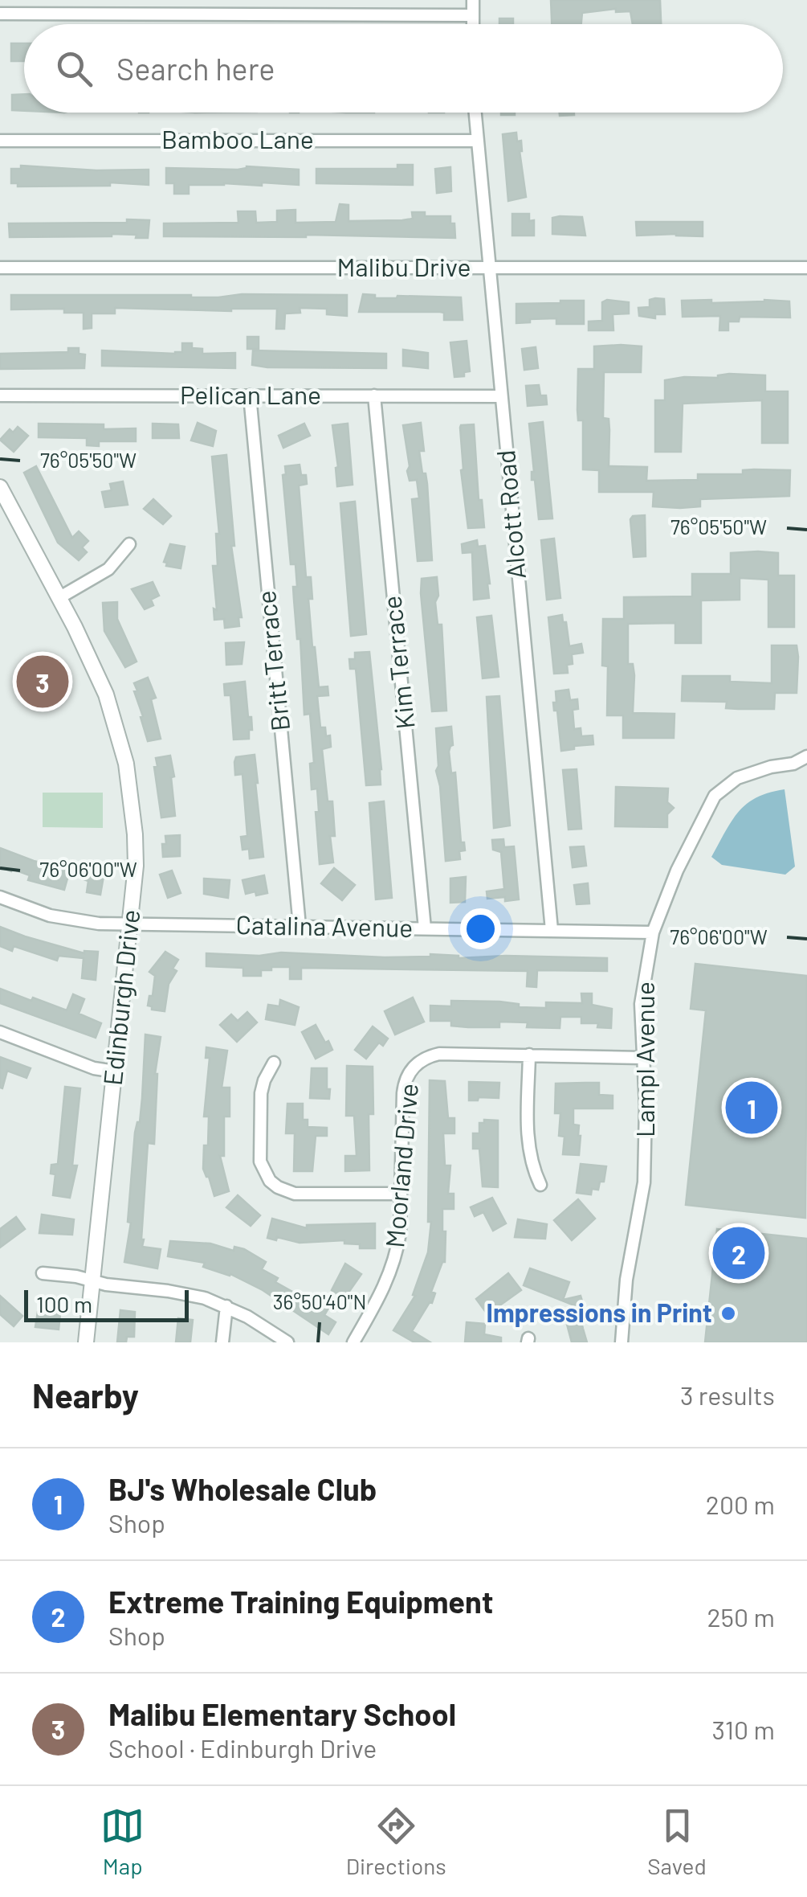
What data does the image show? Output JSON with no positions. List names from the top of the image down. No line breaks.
{"streets":{"street":["Bamboo Lane","Malibu Drive","Pelican Lane","Alcott Road","Britt Terrace","Kim Terrace","Catalina Avenue","Edinburgh Drive","Lampl Avenue","Moorland Drive"]},"crossings":[["Bamboo Lane","Alcott Road"],["Malibu Drive","Alcott Road"],["Pelican Lane","Alcott Road"],["Pelican Lane","Britt Terrace"],["Pelican Lane","Kim Terrace"],["Alcott Road","Catalina Avenue"],["Britt Terrace","Catalina Avenue"],["Kim Terrace","Catalina Avenue"],["Catalina Avenue","Edinburgh Drive"],["Catalina Avenue","Lampl Avenue"],["Lampl Avenue","Moorland Drive"]],"places":["Impressions in Print"],"scale_bar":"100 m","page":{"search":"Search here","pins":["3","1","2"],"scale":"100 m","heading":["Nearby","3 results"],"list":[{"mark":"1","name":"BJ's Wholesale Club","note":"Shop","value":"200 m"},{"mark":"2","name":"Extreme Training Equipment","note":"Shop","value":"250 m"},{"mark":"3","name":"Malibu Elementary School","note":"School · Edinburgh Drive","value":"310 m"}],"nav":["Map","Directions","Saved"]},"coordinates":["76°05'50\"W","76°06'00\"W","36°50'40\"N"]}
